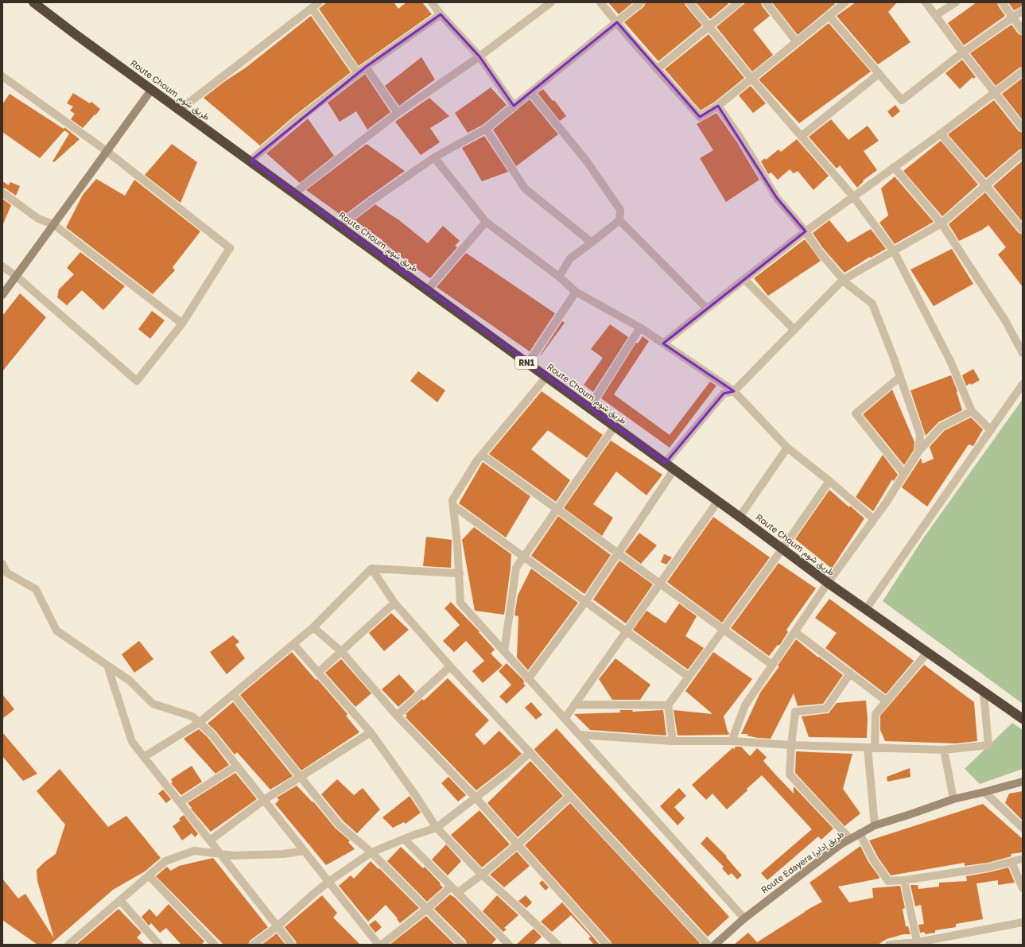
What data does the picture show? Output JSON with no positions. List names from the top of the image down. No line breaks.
{"streets":{"highway":["Route Choum طريق شوم","RN1"],"street":["Route Edayera طريق إدايرا"]}}
